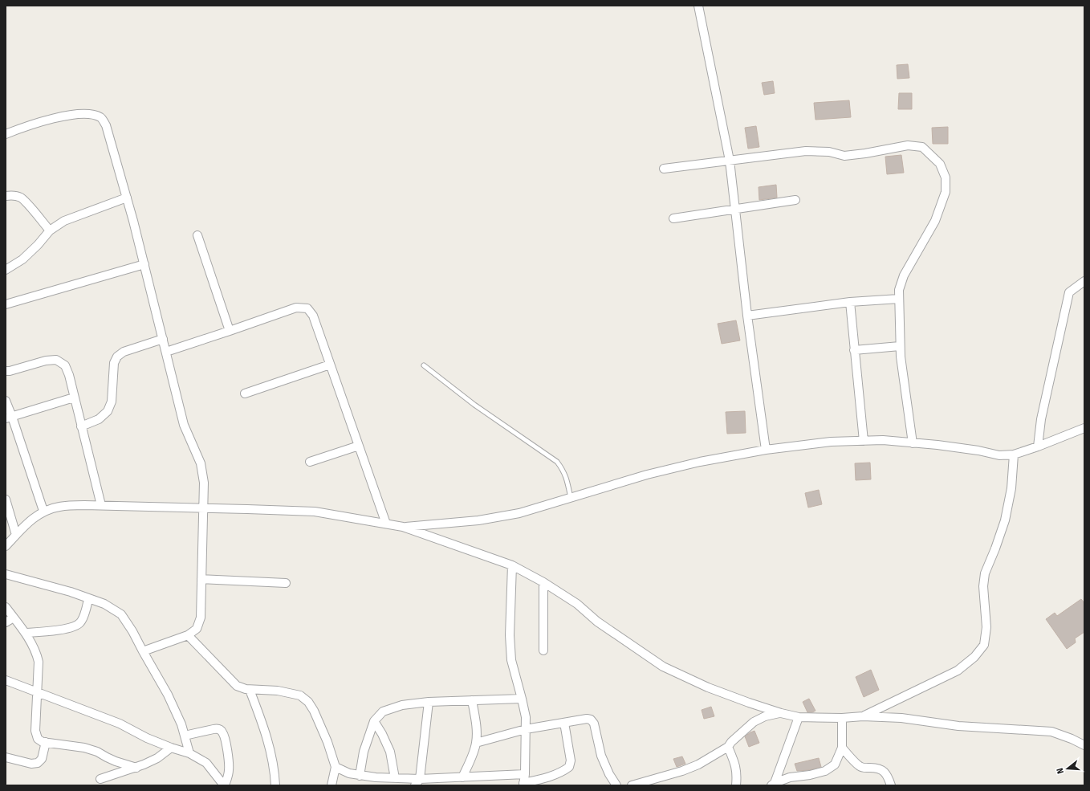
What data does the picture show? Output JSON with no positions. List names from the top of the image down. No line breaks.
{"north":"left"}
